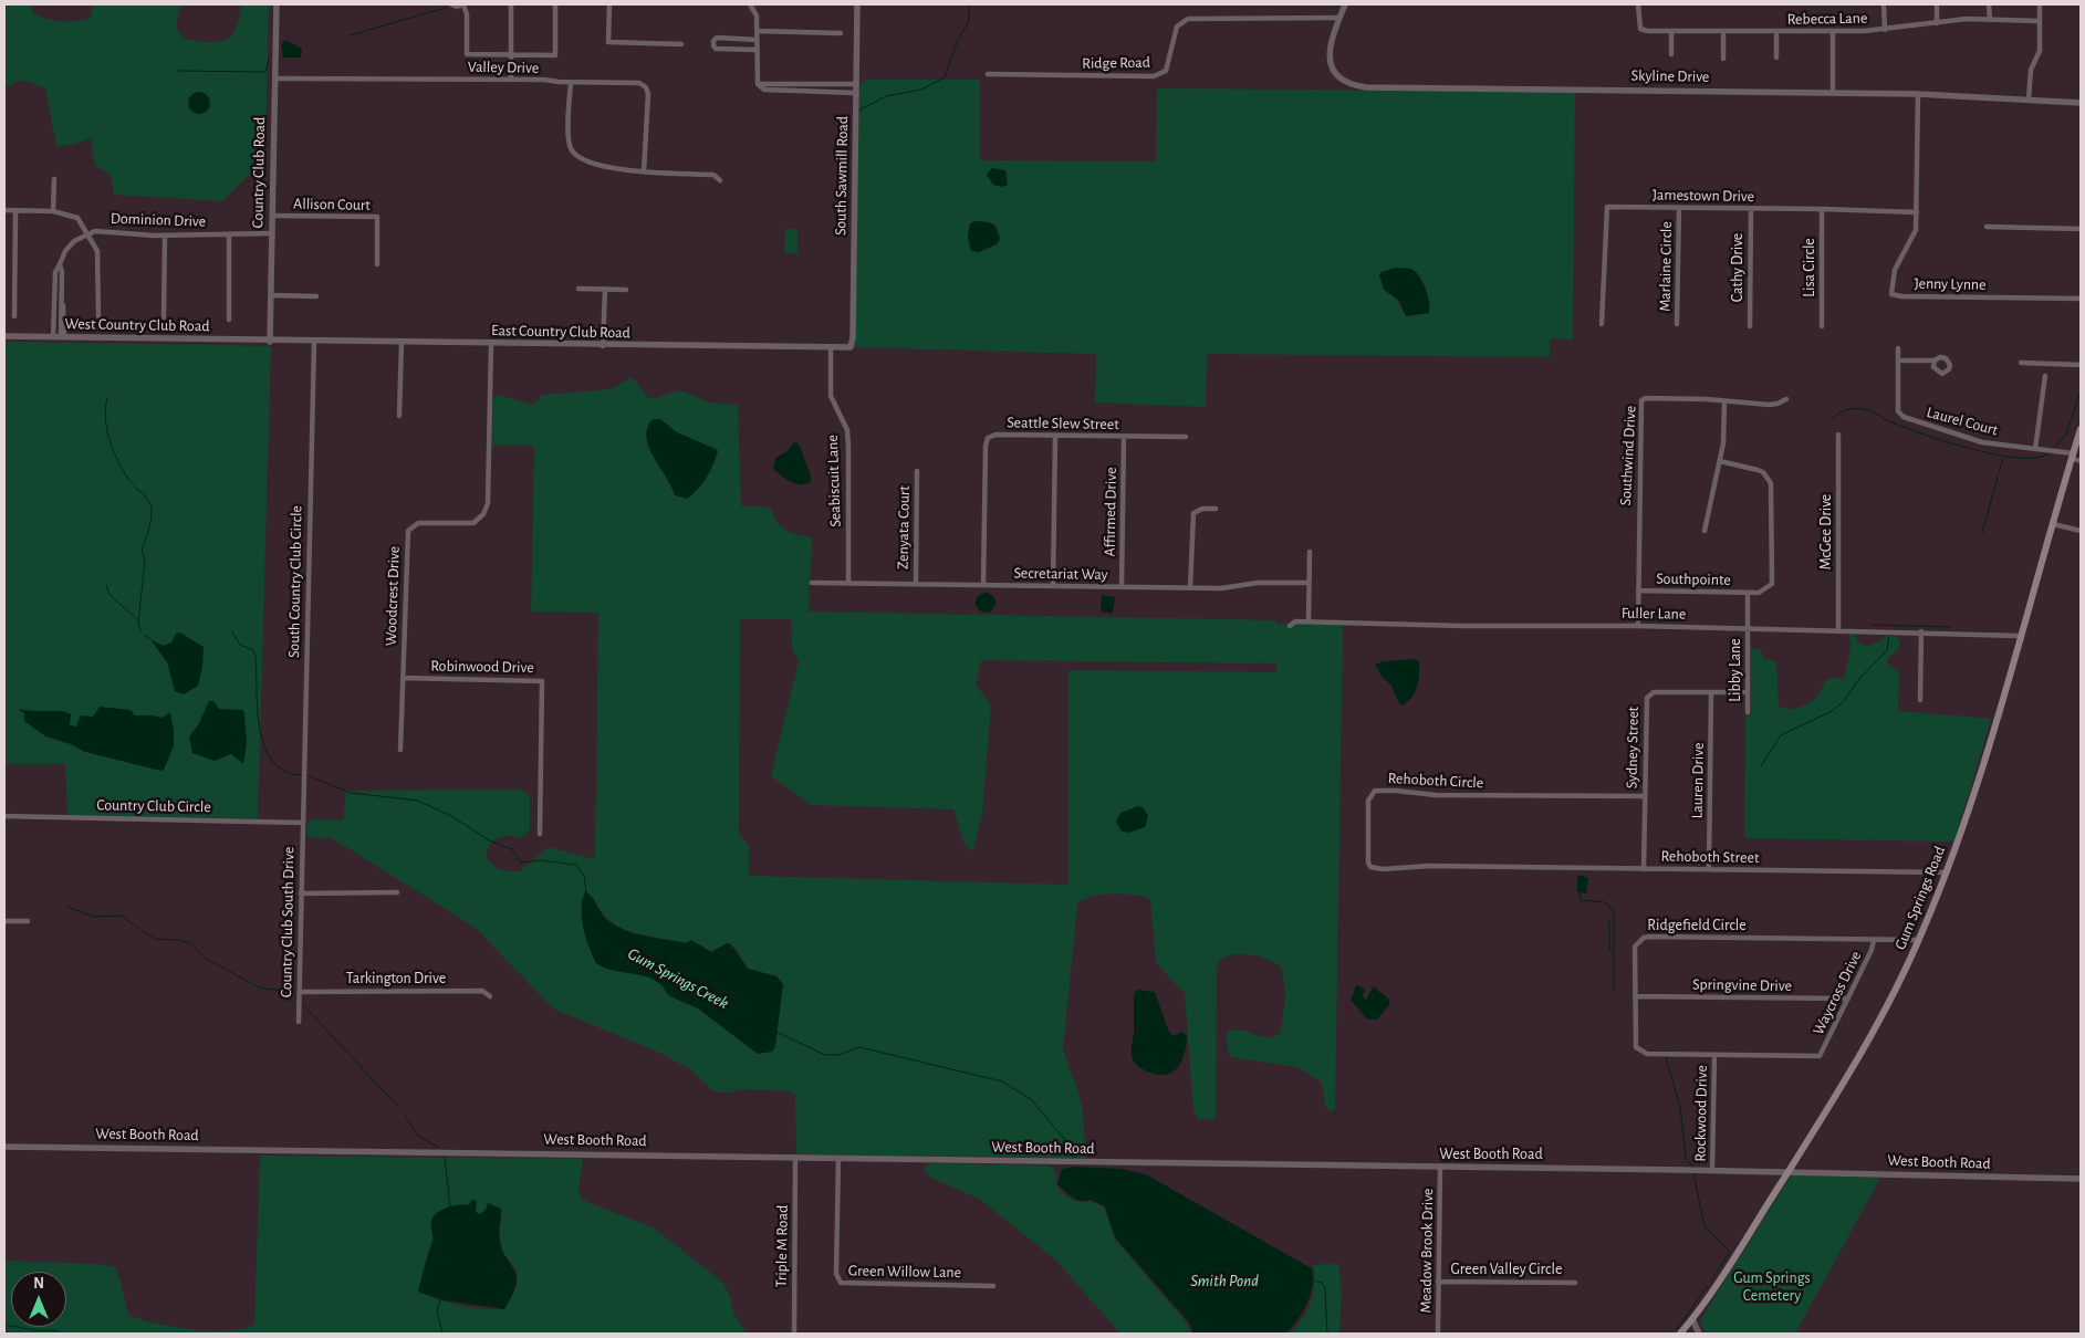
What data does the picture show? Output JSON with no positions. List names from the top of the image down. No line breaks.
{"streets":{"main road":["Gum Springs Road"],"street":["Rebecca Lane","Ridge Road","Valley Drive","Skyline Drive","Country Club Road","South Sawmill Road","Jamestown Drive","Allison Court","Dominion Drive","Marlaine Circle","Cathy Drive","Lisa Circle","Jenny Lynne","West Country Club Road","East Country Club Road","Laurel Court","Seattle Slew Street","Southwind Drive","Seabiscuit Lane","Affirmed Drive","Zenyata Court","McGee Drive","Secretariat Way","Southpointe","South Country Club Circle","Woodcrest Drive","Fuller Lane","Robinwood Drive","Libby Lane","Sydney Street","Rehoboth Circle","Lauren Drive","Country Club Circle","Rehoboth Street","Country Club South Drive","Ridgefield Circle","Tarkington Drive","Springvine Drive","Waycross Drive","Rockwood Drive","West Booth Road","Triple M Road","Meadow Brook Drive","Green Valley Circle","Green Willow Lane"]},"crossings":[["Ridge Road","Skyline Drive"],["Valley Drive","Country Club Road"],["Skyline Drive","Jenny Lynne"],["Country Club Road","Allison Court"],["Country Club Road","Dominion Drive"],["Country Club Road","West Country Club Road"],["Country Club Road","East Country Club Road"],["South Sawmill Road","East Country Club Road"],["Jamestown Drive","Marlaine Circle"],["Jamestown Drive","Cathy Drive"],["Jamestown Drive","Lisa Circle"],["Jamestown Drive","Jenny Lynne"],["West Country Club Road","East Country Club Road"],["East Country Club Road","Seabiscuit Lane"],["East Country Club Road","South Country Club Circle"],["East Country Club Road","Woodcrest Drive"],["Laurel Court","Gum Springs Road"],["Seattle Slew Street","Affirmed Drive"],["Seattle Slew Street","Secretariat Way"],["Southwind Drive","Southpointe"],["Southwind Drive","Fuller Lane"],["Seabiscuit Lane","Secretariat Way"],["Affirmed Drive","Secretariat Way"],["Zenyata Court","Secretariat Way"],["McGee Drive","Fuller Lane"],["Southpointe","Libby Lane"],["South Country Club Circle","Country Club Circle"],["South Country Club Circle","Country Club South Drive"],["Woodcrest Drive","Robinwood Drive"],["Fuller Lane","Libby Lane"],["Fuller Lane","Gum Springs Road"],["Libby Lane","Sydney Street"],["Sydney Street","Rehoboth Circle"],["Sydney Street","Lauren Drive"],["Sydney Street","Rehoboth Street"],["Rehoboth Circle","Rehoboth Street"],["Lauren Drive","Rehoboth Street"],["Country Club Circle","Country Club South Drive"],["Rehoboth Street","Gum Springs Road"],["Gum Springs Road","Ridgefield Circle"],["Gum Springs Road","West Booth Road"],["Country Club South Drive","Tarkington Drive"],["Ridgefield Circle","Springvine Drive"],["Ridgefield Circle","Waycross Drive"],["Ridgefield Circle","Rockwood Drive"],["Springvine Drive","Waycross Drive"],["Rockwood Drive","West Booth Road"],["West Booth Road","Triple M Road"],["West Booth Road","Meadow Brook Drive"],["West Booth Road","Green Willow Lane"],["Meadow Brook Drive","Green Valley Circle"]],"water":["Gum Springs Creek","Smith Pond"],"parks":["Gum Springs Cemetery"],"north":"top"}
